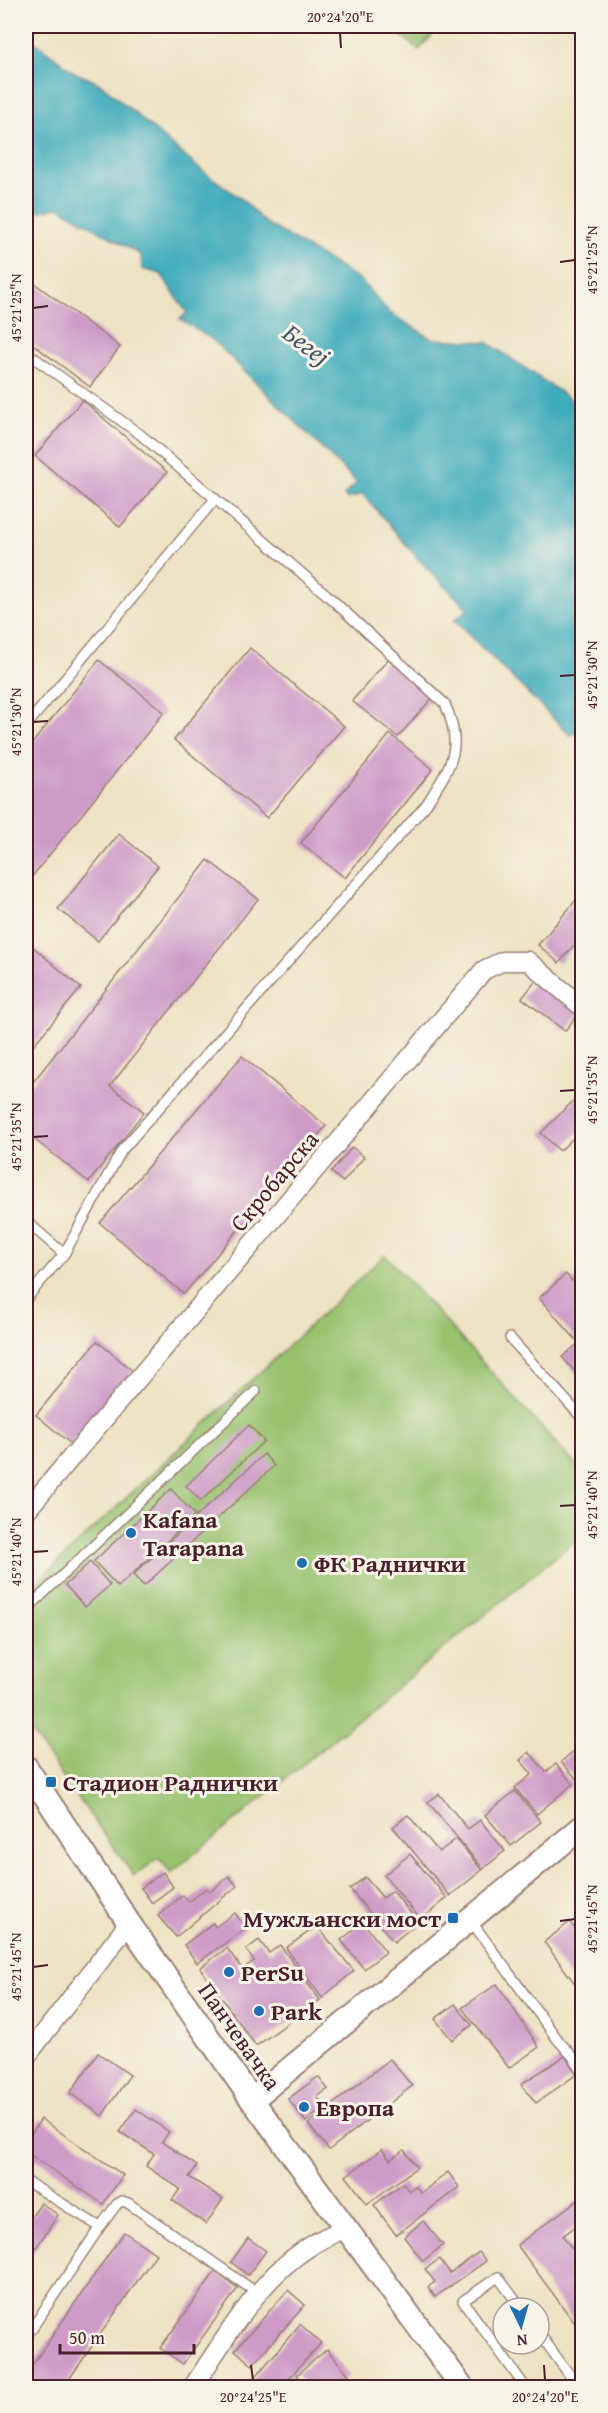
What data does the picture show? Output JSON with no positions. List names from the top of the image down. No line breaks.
{"streets":{"street":["Скробарска","Панчевачка"]},"water":["Бегеј"],"places":{"other":["Kafana Tarapana","ФК Раднички","PerSu","Park","Европа"],"transit":["Стадион Раднички","Мужљански мост"]},"scale_bar":"50 m","north":"bottom","coordinates":["20°24'20\"E","45°21'25\"N","45°21'30\"N","45°21'35\"N","45°21'40\"N","45°21'45\"N","20°24'25\"E"]}
